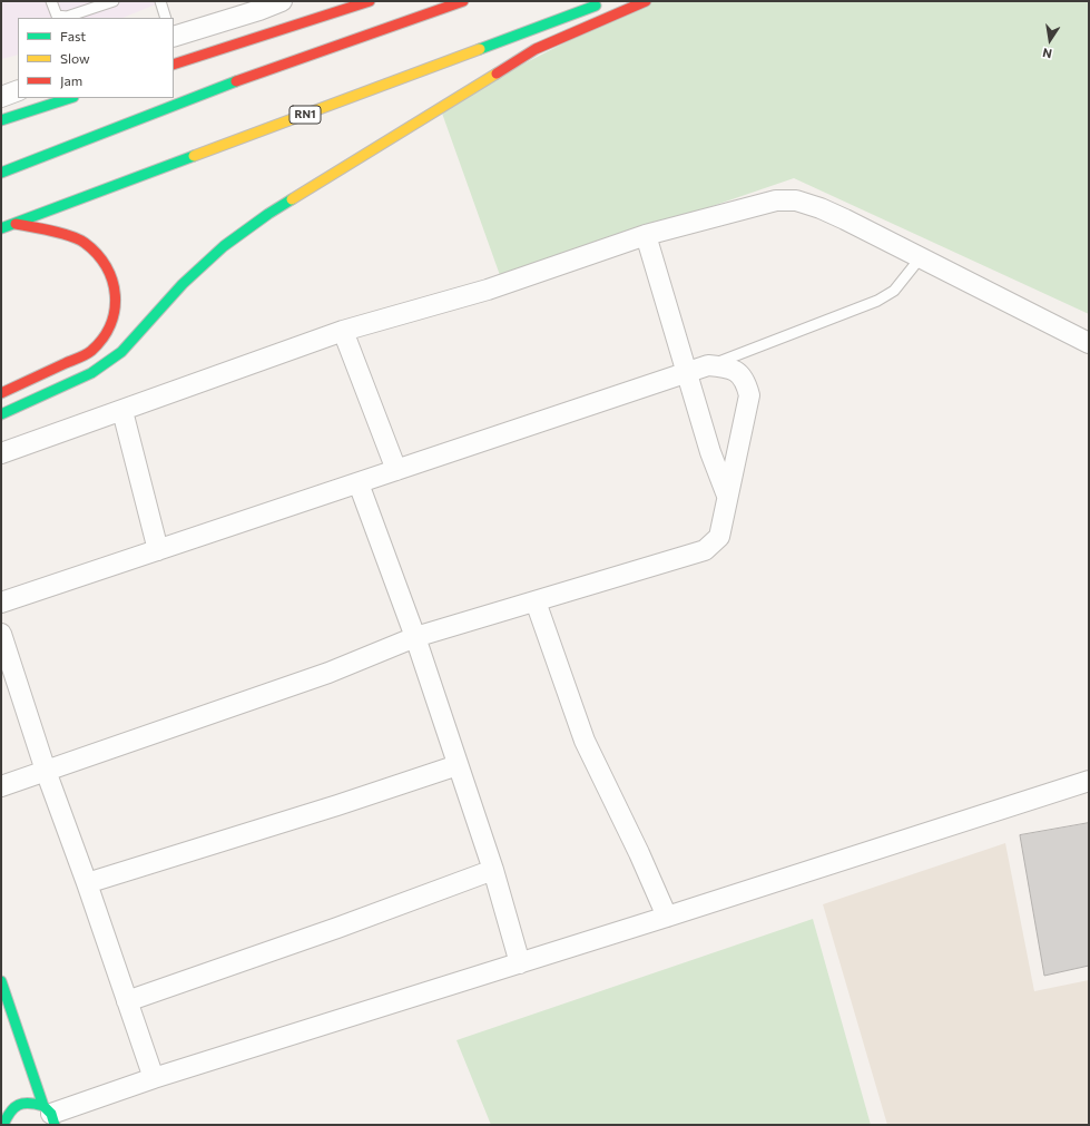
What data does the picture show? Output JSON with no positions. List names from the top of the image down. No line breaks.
{"streets":{"main road":["RN1"]},"legend":["Fast","Slow","Jam"],"north":"bottom"}
